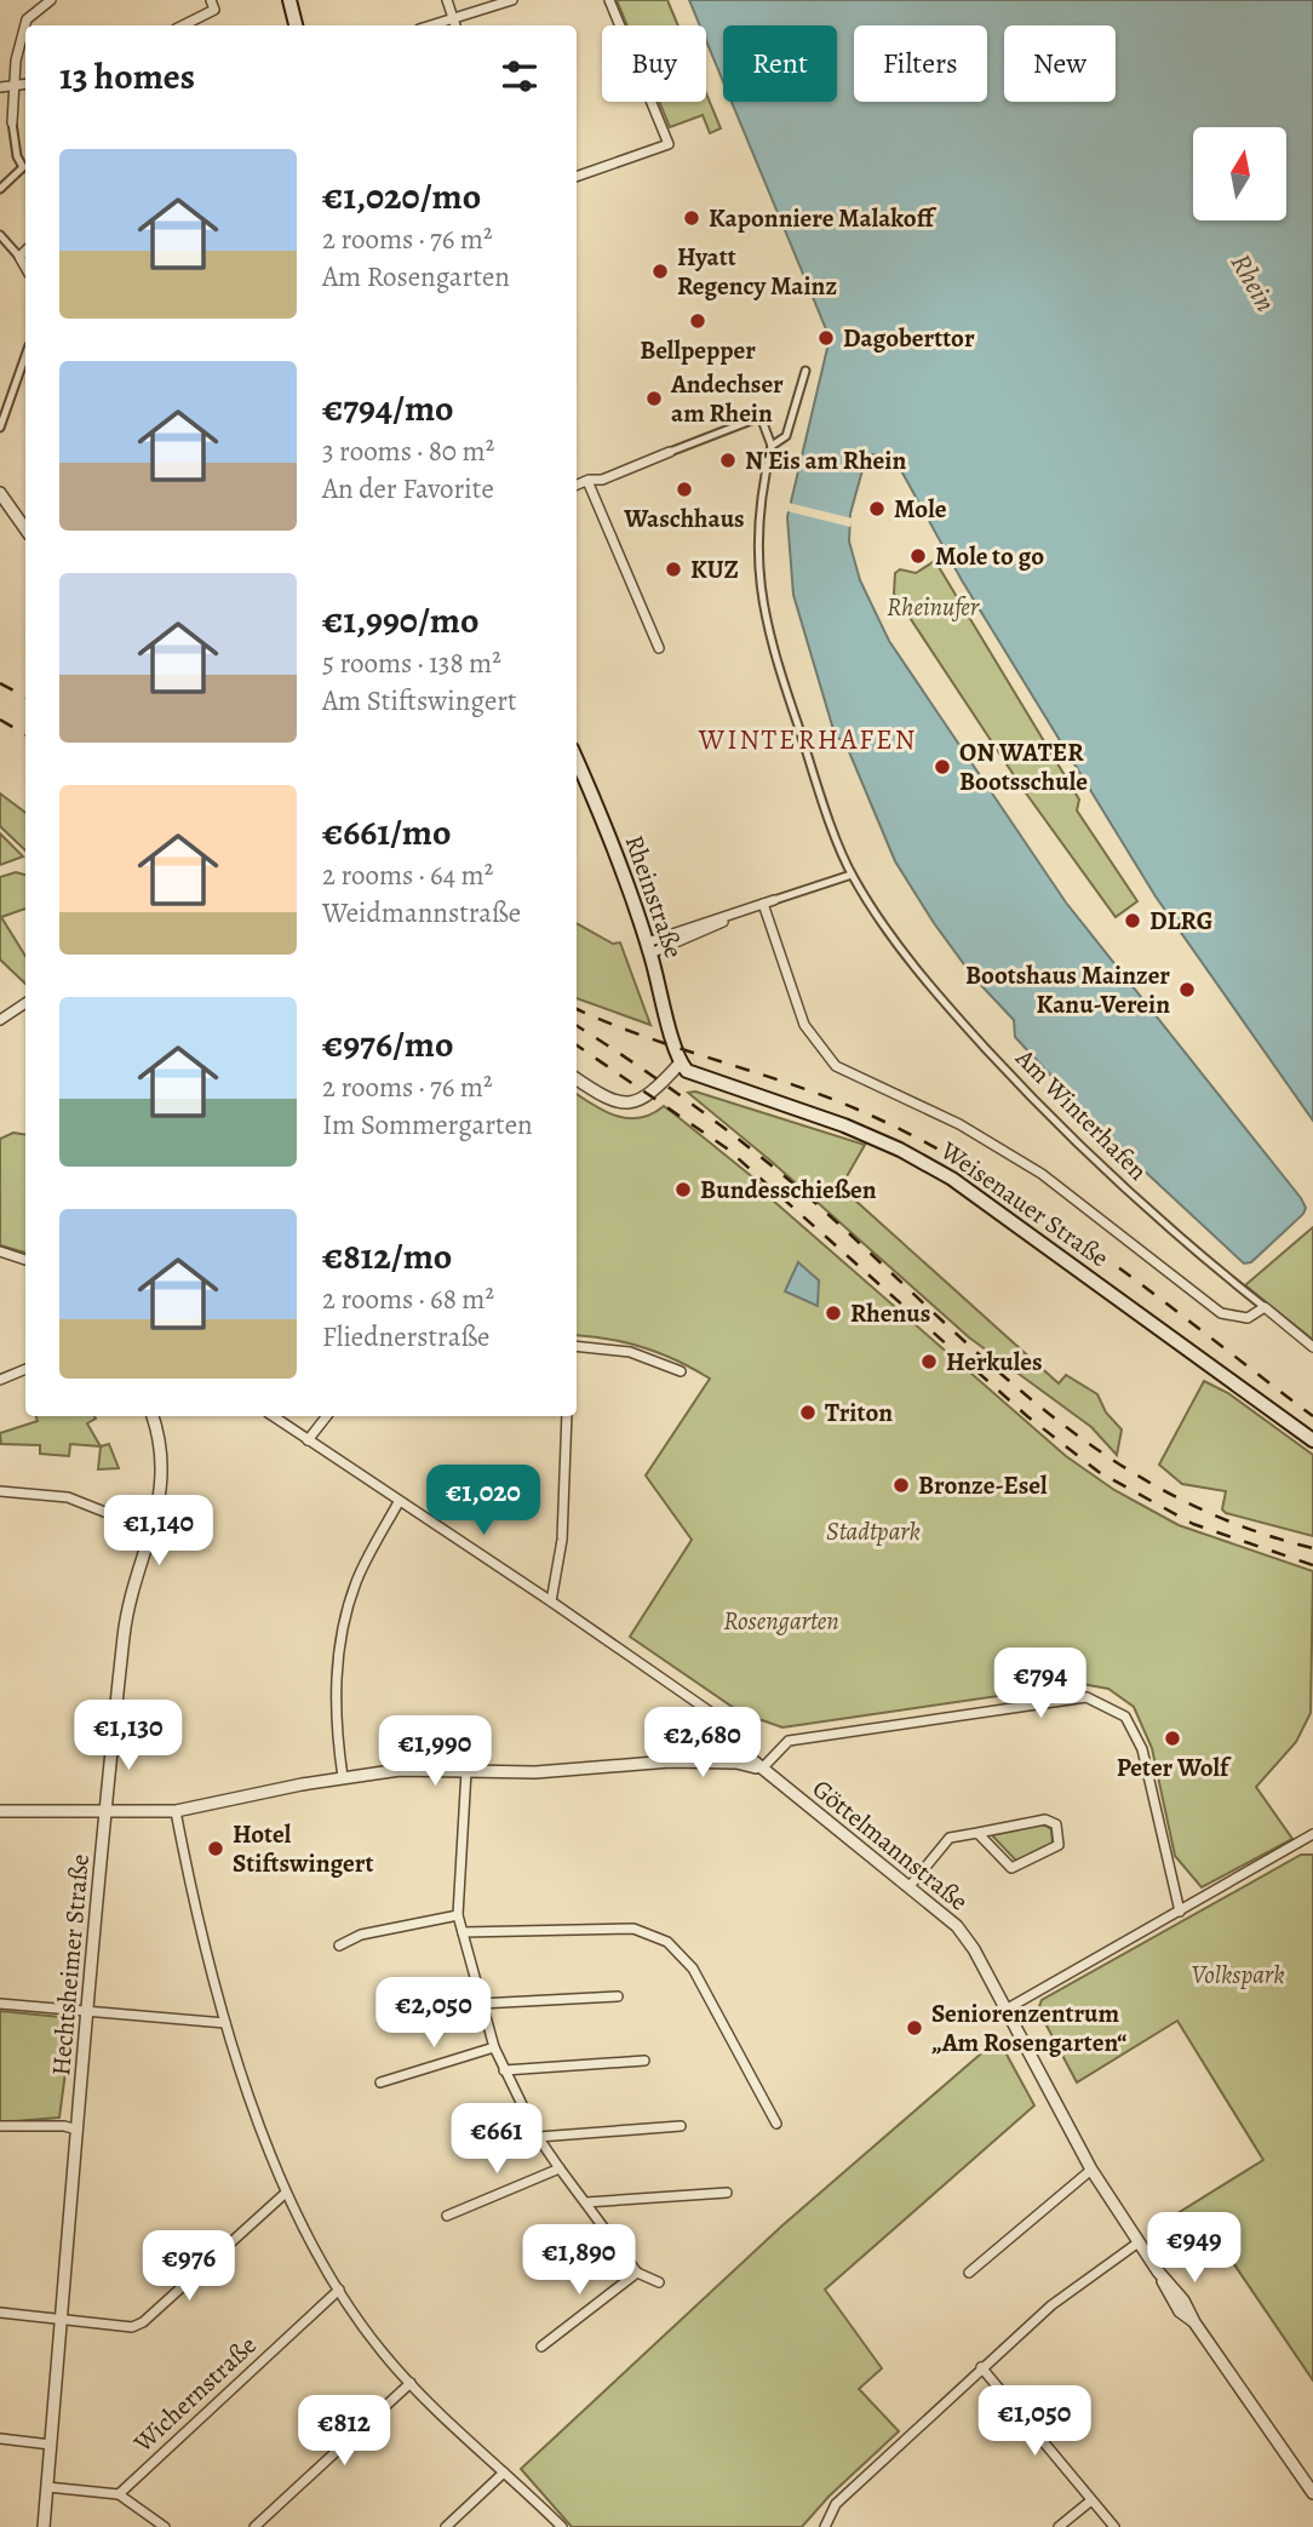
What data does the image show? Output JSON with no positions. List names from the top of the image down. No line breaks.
{"streets":{"main road":["Rheinstraße","Weisenauer Straße"],"street":["Am Winterhafen","Göttelmannstraße","Hechtsheimer Straße","Wichernstraße"]},"crossings":[["Rheinstraße","Weisenauer Straße"]],"districts":["WINTERHAFEN"],"water":["Rhein"],"parks":["Rheinufer","Stadtpark","Rosengarten","Volkspark"],"places":["Kaponniere Malakoff","Hyatt Regency Mainz","Bellpepper","Dagoberttor","Andechser am Rhein","N'Eis am Rhein","Waschhaus","Mole","Mole to go","KUZ","ON WATER Bootsschule","DLRG","Bootshaus Mainzer Kanu-Verein","Bundesschießen","Rhenus","Herkules","Triton","Bronze-Esel","Peter Wolf","Hotel Stiftswingert","Seniorenzentrum „Am Rosengarten“"],"north":"top","page":{"chip":["Buy","Rent","Filters","New"],"heading":"13 homes","list":[{"name":"€1,020/mo","note":"2 rooms · 76 m² · Am Rosengarten"},{"name":"€794/mo","note":"3 rooms · 80 m² · An der Favorite"},{"name":"€1,990/mo","note":"5 rooms · 138 m² · Am Stiftswingert"},{"name":"€661/mo","note":"2 rooms · 64 m² · Weidmannstraße"},{"name":"€976/mo","note":"2 rooms · 76 m² · Im Sommergarten"},{"name":"€812/mo","note":"2 rooms · 68 m² · Fliednerstraße"}],"price":["€1,020","€1,140","€794","€1,130","€2,680","€1,990","€2,050","€661","€949","€1,890","€976","€1,050","€812"]}}
